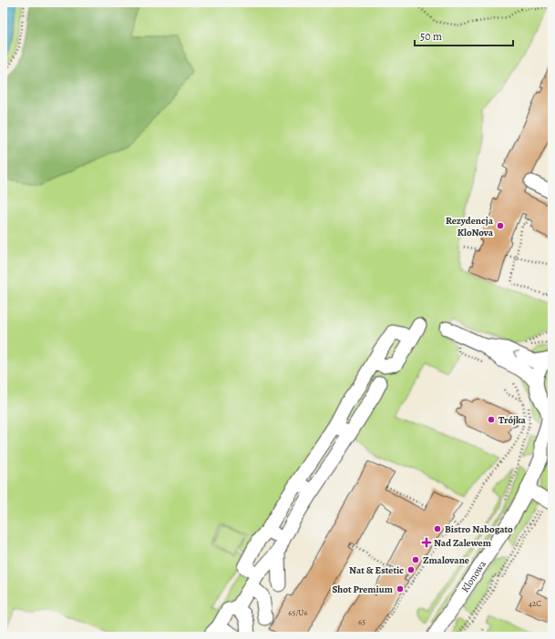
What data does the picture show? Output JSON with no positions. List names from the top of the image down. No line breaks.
{"streets":{"street":["Klonowa"]},"places":{"other":["Rezydencja KloNova","Trójka","Bistro Nabogato","Zmalovane","Nat & Estetic","Shot Premium"],"health":["Nad Zalewem"]},"house_numbers":["42C","65/U6","65"],"scale_bar":"50 m"}
